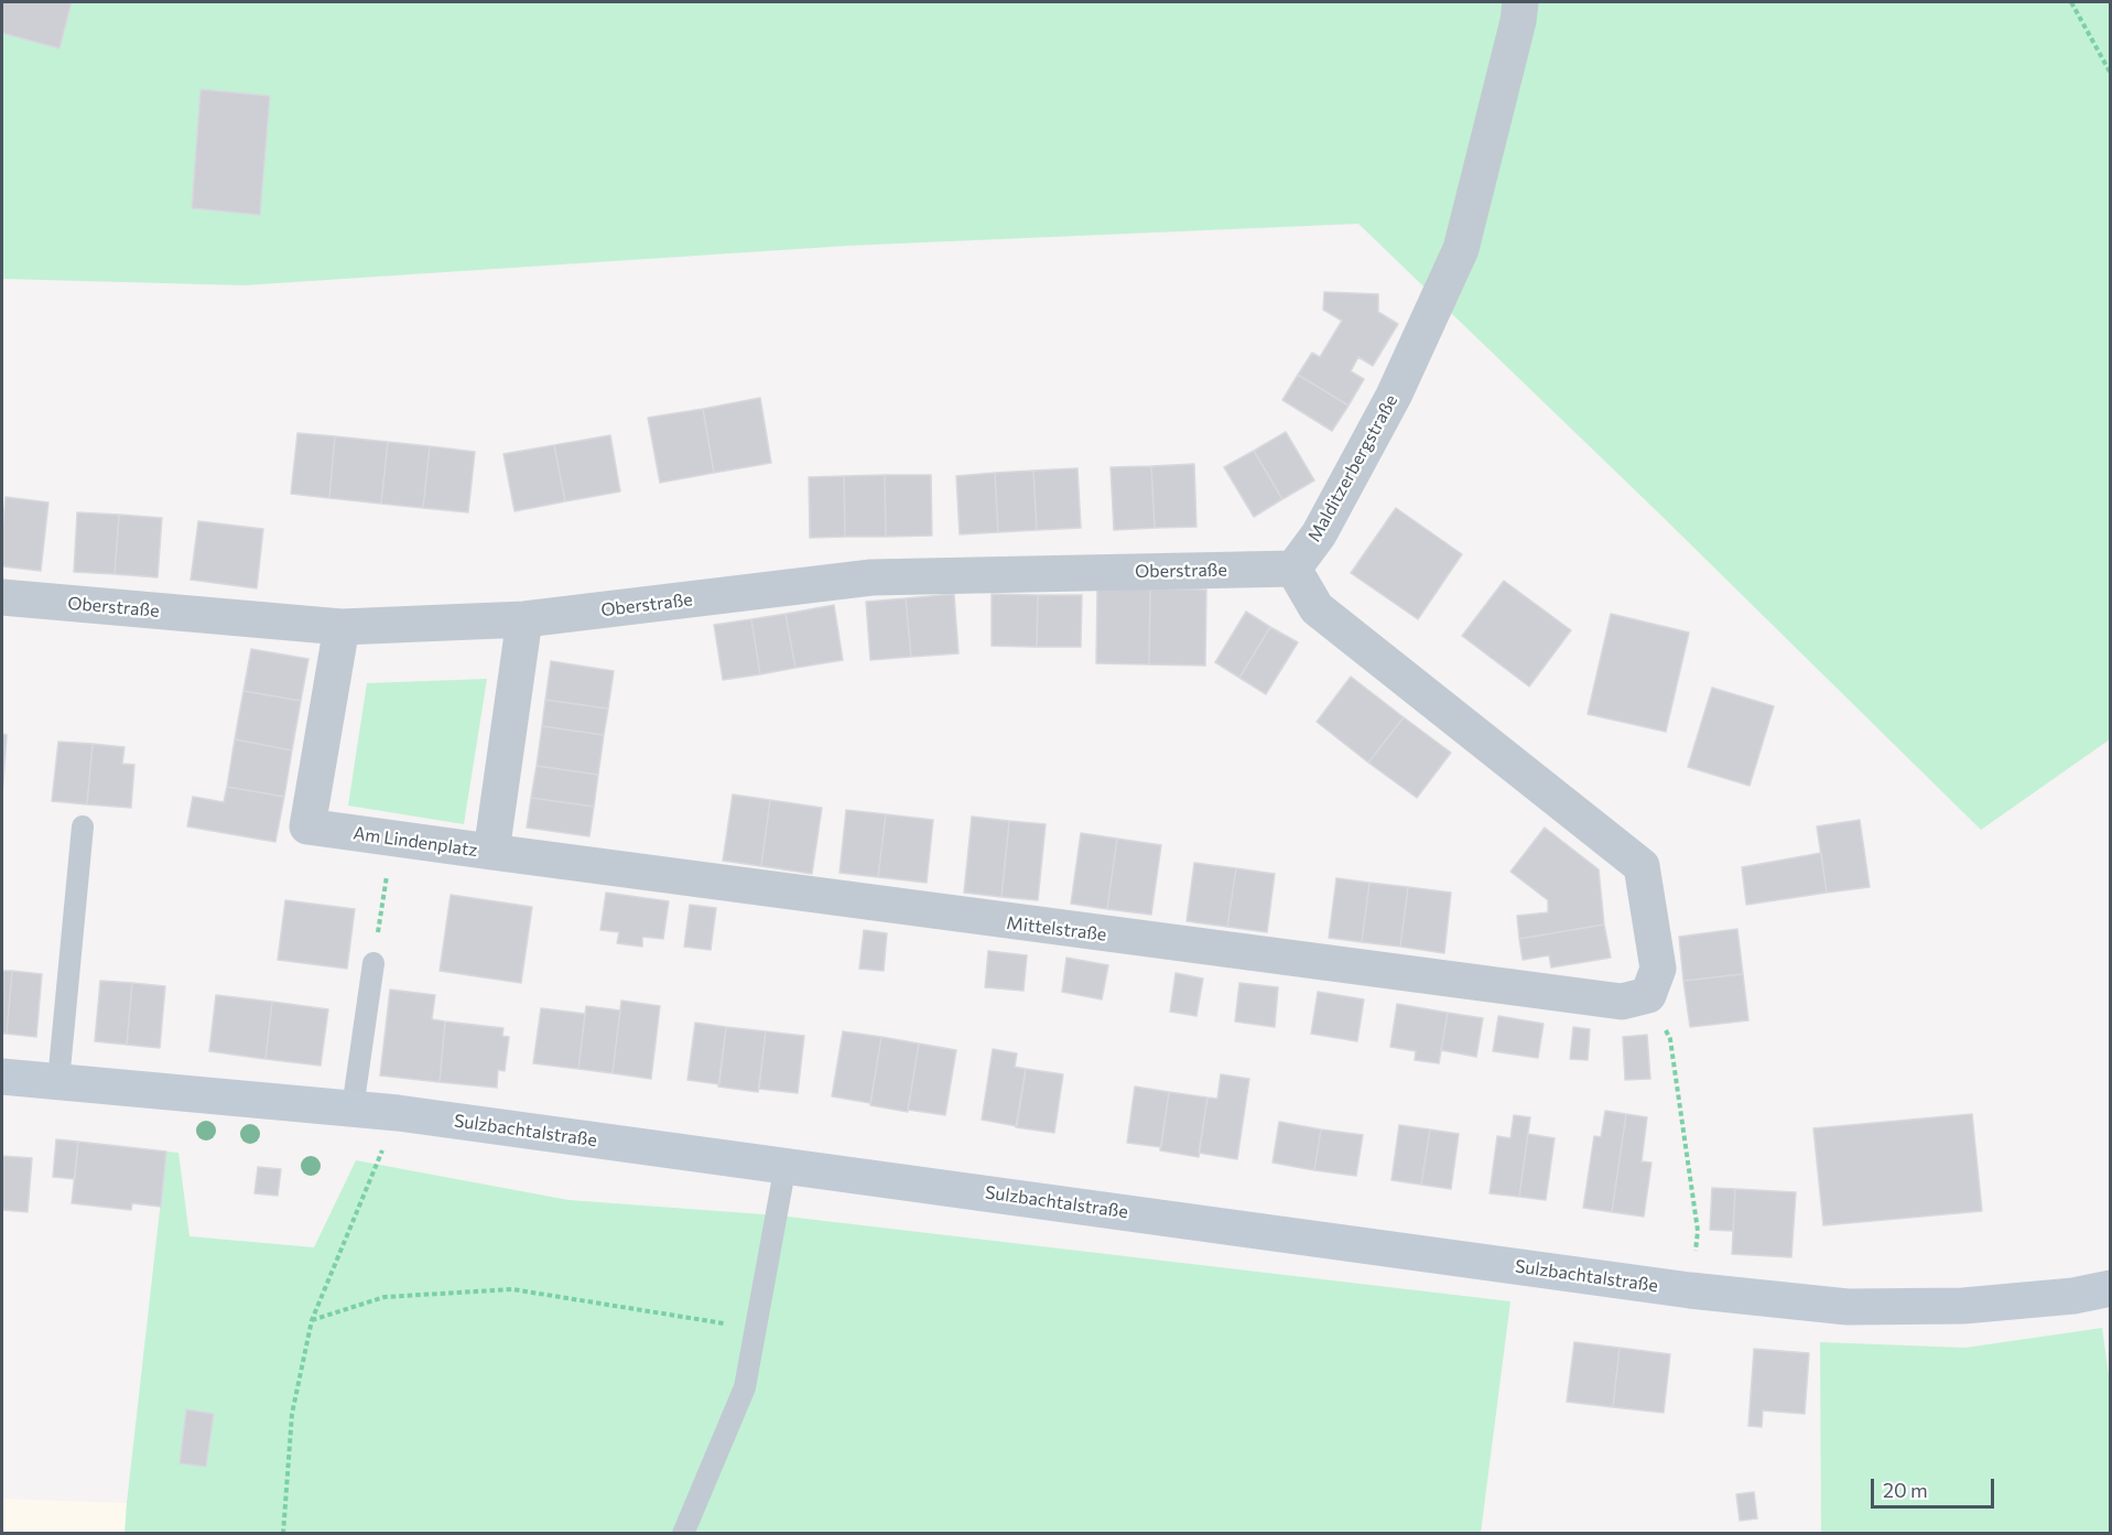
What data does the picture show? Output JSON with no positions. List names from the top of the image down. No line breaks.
{"streets":{"main road":["Sulzbachtalstraße"],"street":["Malditzerbergstraße","Oberstraße","Am Lindenplatz","Mittelstraße"]},"crossings":[["Malditzerbergstraße","Oberstraße"],["Malditzerbergstraße","Mittelstraße"],["Oberstraße","Am Lindenplatz"],["Oberstraße","Mittelstraße"],["Am Lindenplatz","Mittelstraße"]],"scale_bar":"20 m"}
